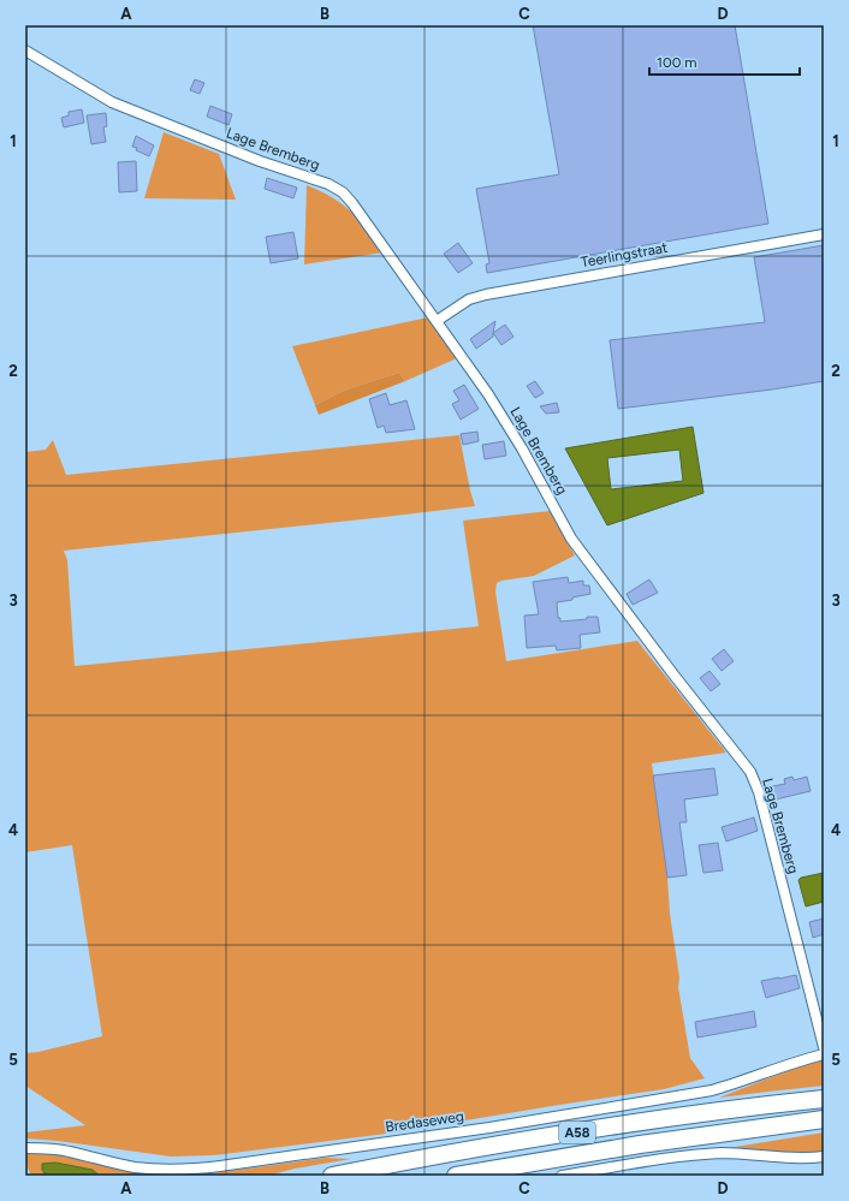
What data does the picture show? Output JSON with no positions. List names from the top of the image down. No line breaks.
{"streets":{"highway":["A58"],"street":["Lage Bremberg","Teerlingstraat","Bredaseweg"]},"crossings":[["Lage Bremberg","Teerlingstraat"]],"scale_bar":"100 m","grid":{"columns":["A","B","C","D"],"rows":["1","2","3","4","5"]}}
